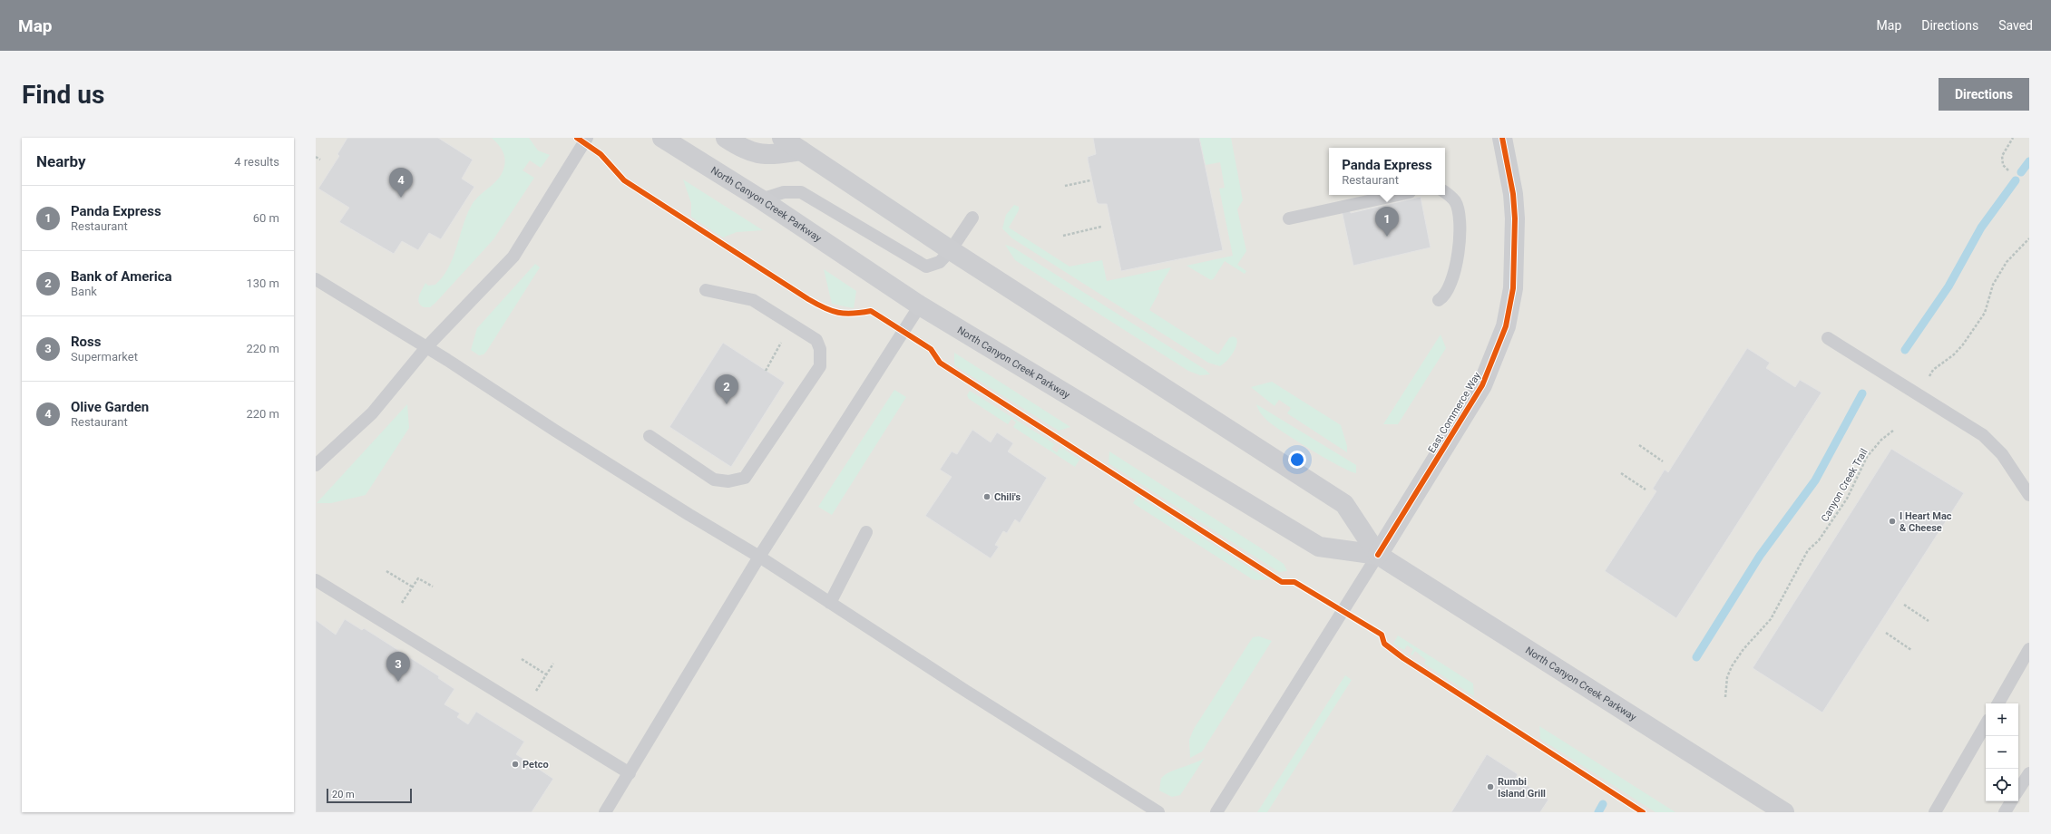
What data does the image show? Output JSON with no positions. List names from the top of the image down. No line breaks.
{"streets":{"main road":["North Canyon Creek Parkway","East Commerce Way"],"path":["Canyon Creek Trail"]},"crossings":[["North Canyon Creek Parkway","East Commerce Way"]],"places":["Chili's","I Heart Mac & Cheese","Petco","Rumbi Island Grill"],"scale_bar":"20 m","page":{"header":"Map","nav":["Map","Directions","Saved"],"buttons":"Directions","title":"Find us","heading":["Nearby","4 results"],"popup":["Panda Express","Restaurant"],"pins":["4","1","2","3"],"list":[{"mark":"1","name":"Panda Express","note":"Restaurant","value":"60 m"},{"mark":"2","name":"Bank of America","note":"Bank","value":"130 m"},{"mark":"3","name":"Ross","note":"Supermarket","value":"220 m"},{"mark":"4","name":"Olive Garden","note":"Restaurant","value":"220 m"}],"map_buttons":["+","−"],"scale":"20 m"}}
